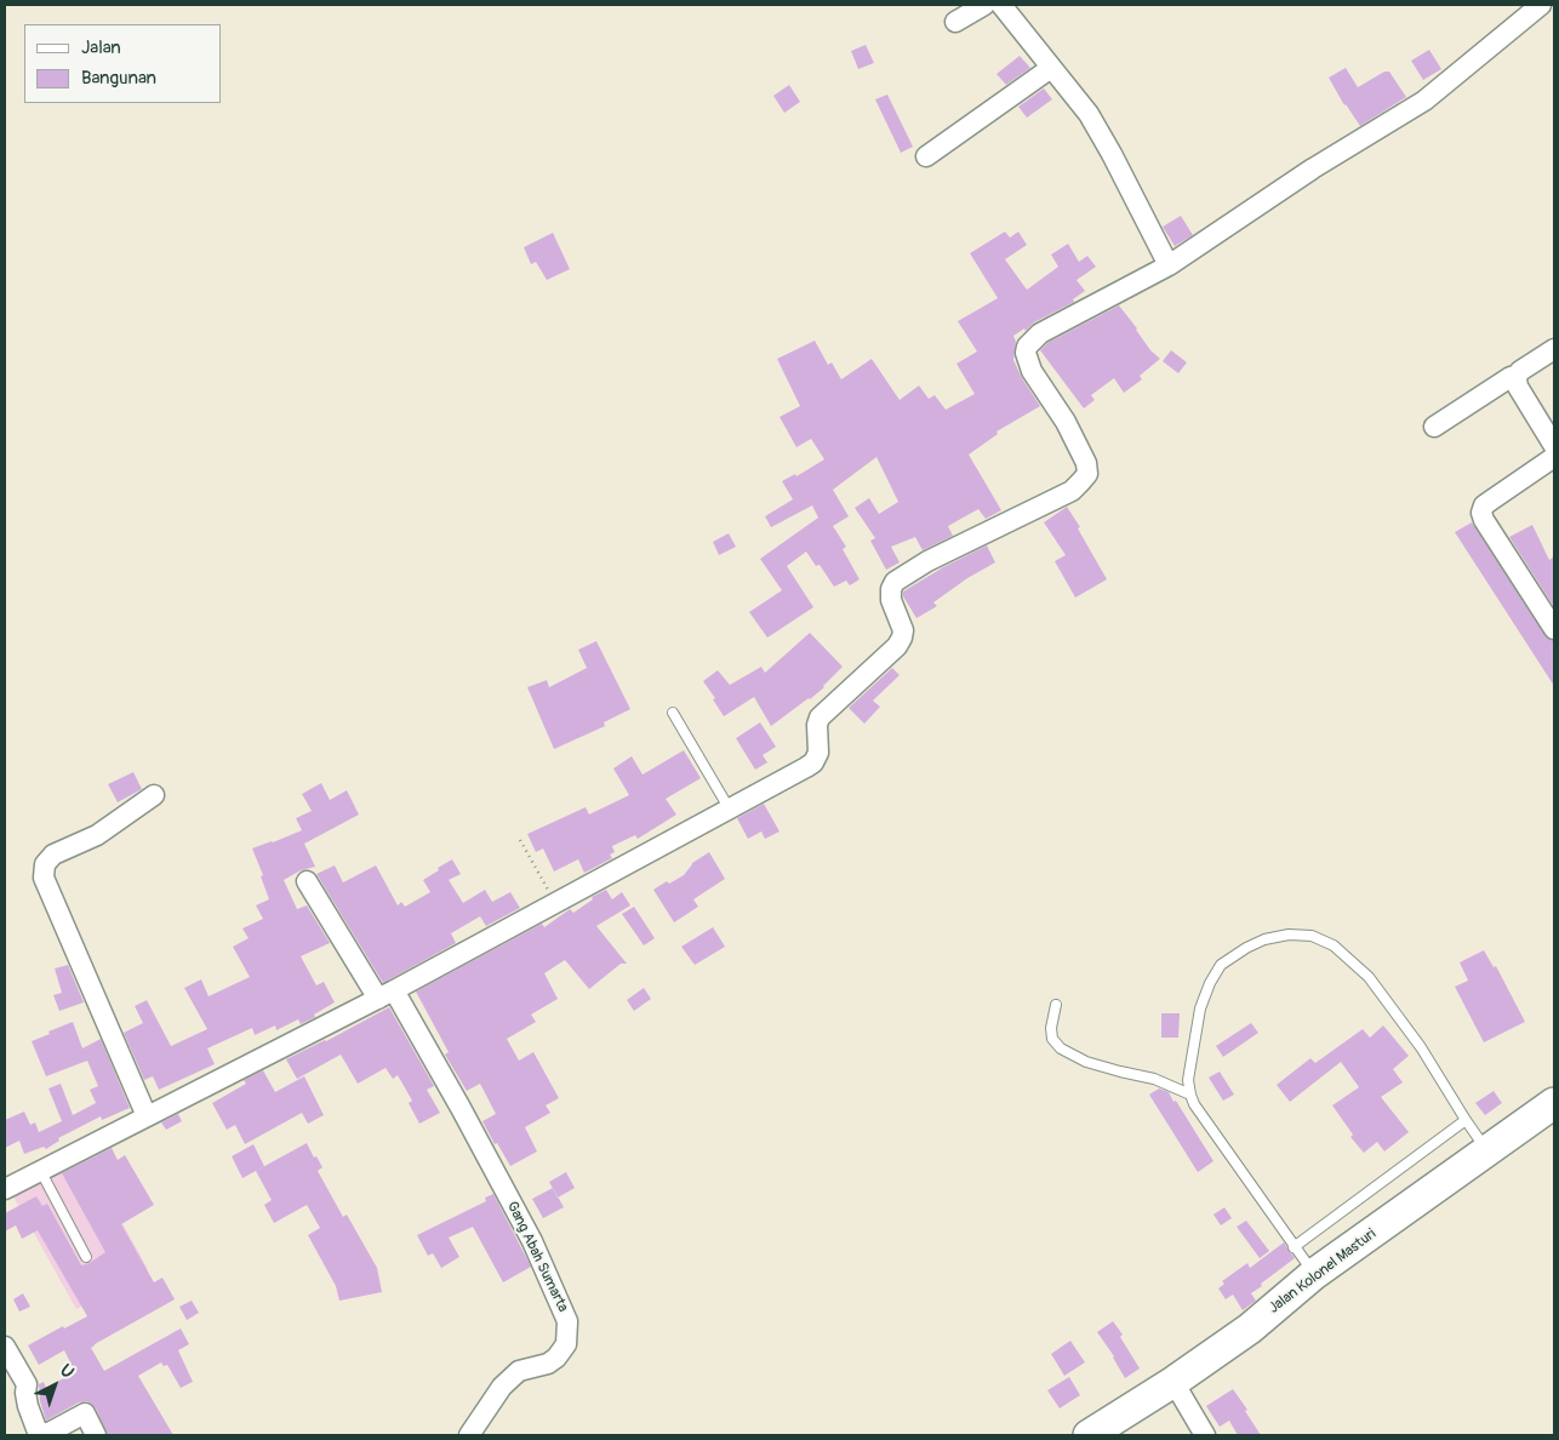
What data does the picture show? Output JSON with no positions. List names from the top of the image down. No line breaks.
{"streets":{"main road":["Jalan Kolonel Masturi"],"street":["Gang Abah Sumarta"]},"legend":["Jalan","Bangunan"],"north":"top right"}
